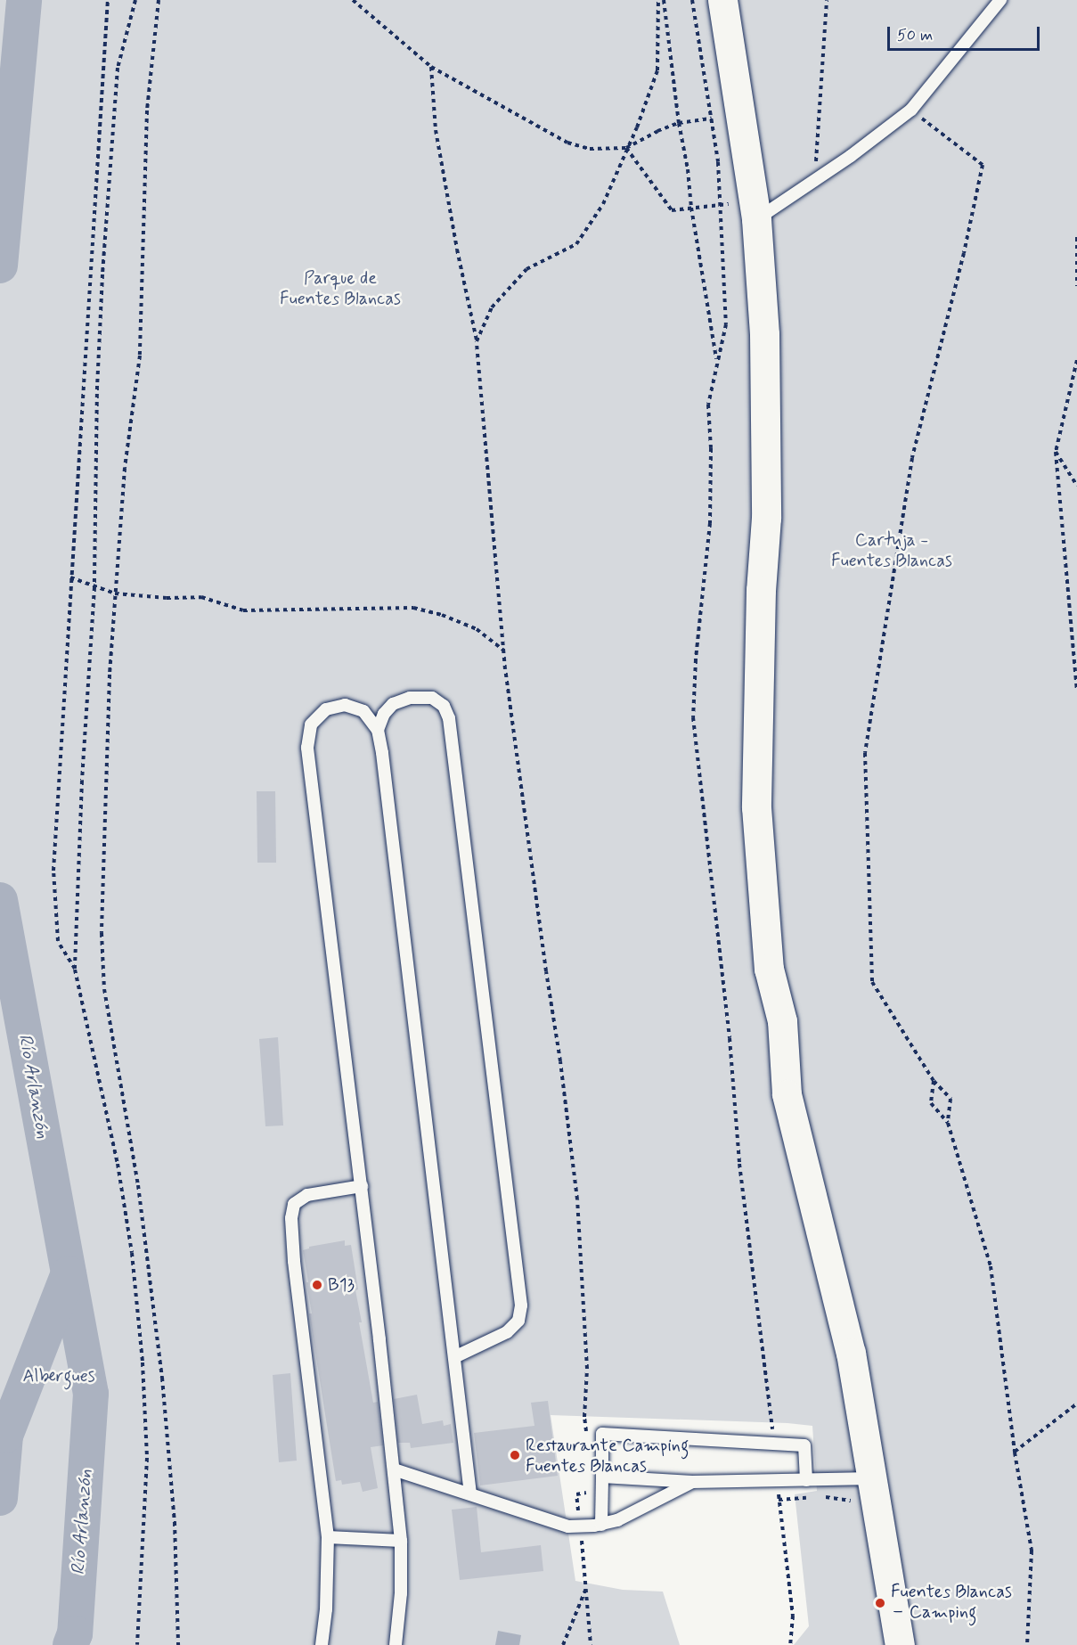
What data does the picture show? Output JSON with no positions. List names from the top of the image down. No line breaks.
{"water":["Río Arlanzón"],"parks":["Parque de Fuentes Blancas","Cartuja - Fuentes Blancas","Albergues"],"places":["B13","Restaurante Camping Fuentes Blancas","Fuentes Blancas – Camping"],"scale_bar":"50 m"}
